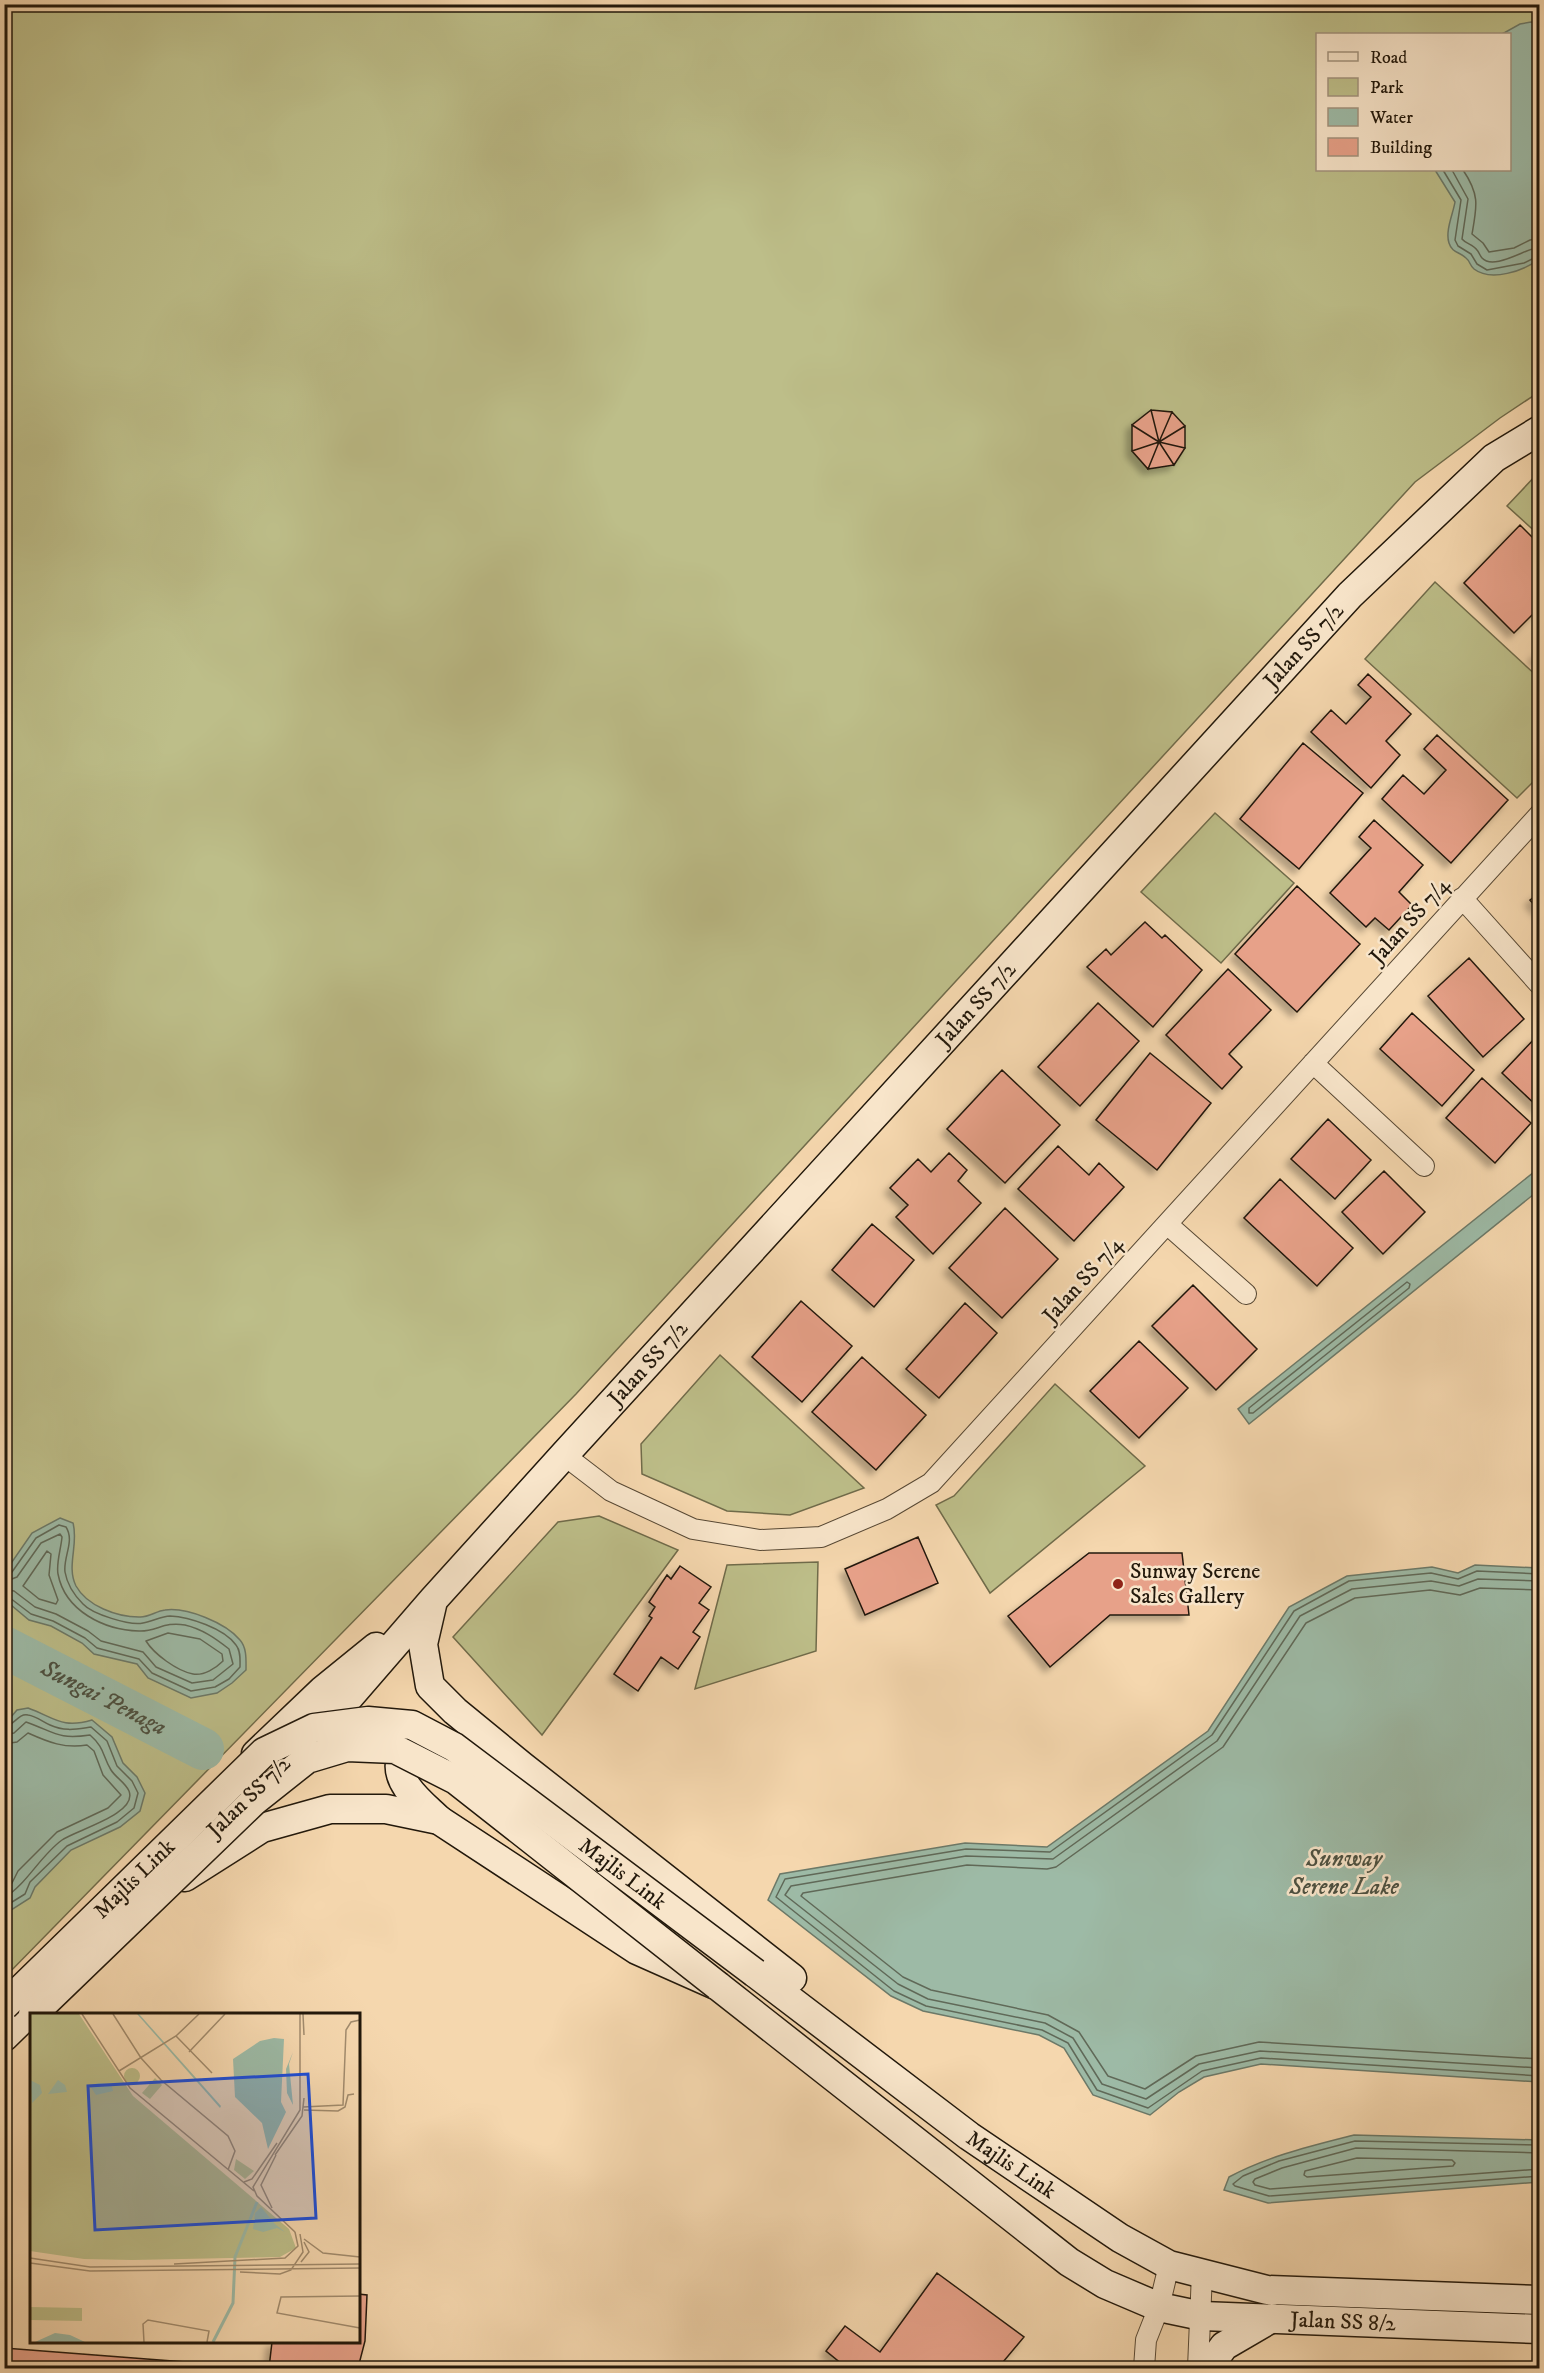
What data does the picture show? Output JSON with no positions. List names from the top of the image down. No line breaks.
{"streets":{"street":["Jalan SS 7/2","Jalan SS 7/4","Majlis Link","Jalan SS 8/2"]},"crossings":[["Jalan SS 7/2","Jalan SS 7/4"],["Majlis Link","Jalan SS 8/2"]],"water":["Sungai Penaga","Sunway Serene Lake"],"places":["Sunway Serene Sales Gallery"],"legend":["Road","Park","Water","Building"]}
